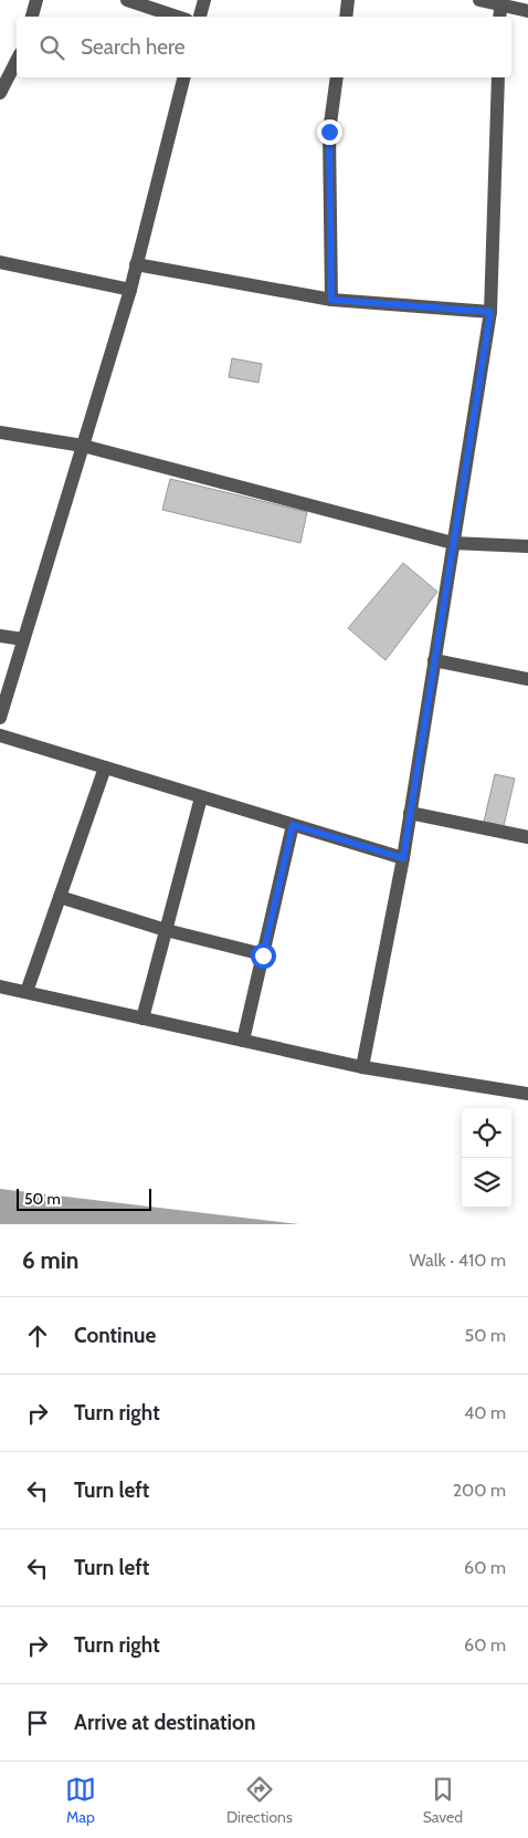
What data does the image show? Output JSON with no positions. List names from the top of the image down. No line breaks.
{"scale_bar":"50 m","page":{"search":"Search here","scale":"50 m","heading":["6 min","Walk · 410 m"],"list":[["Continue","50 m"],["Turn right","40 m"],["Turn left","200 m"],["Turn left","60 m"],["Turn right","60 m"],"Arrive at destination"],"nav":["Map","Directions","Saved"]}}
